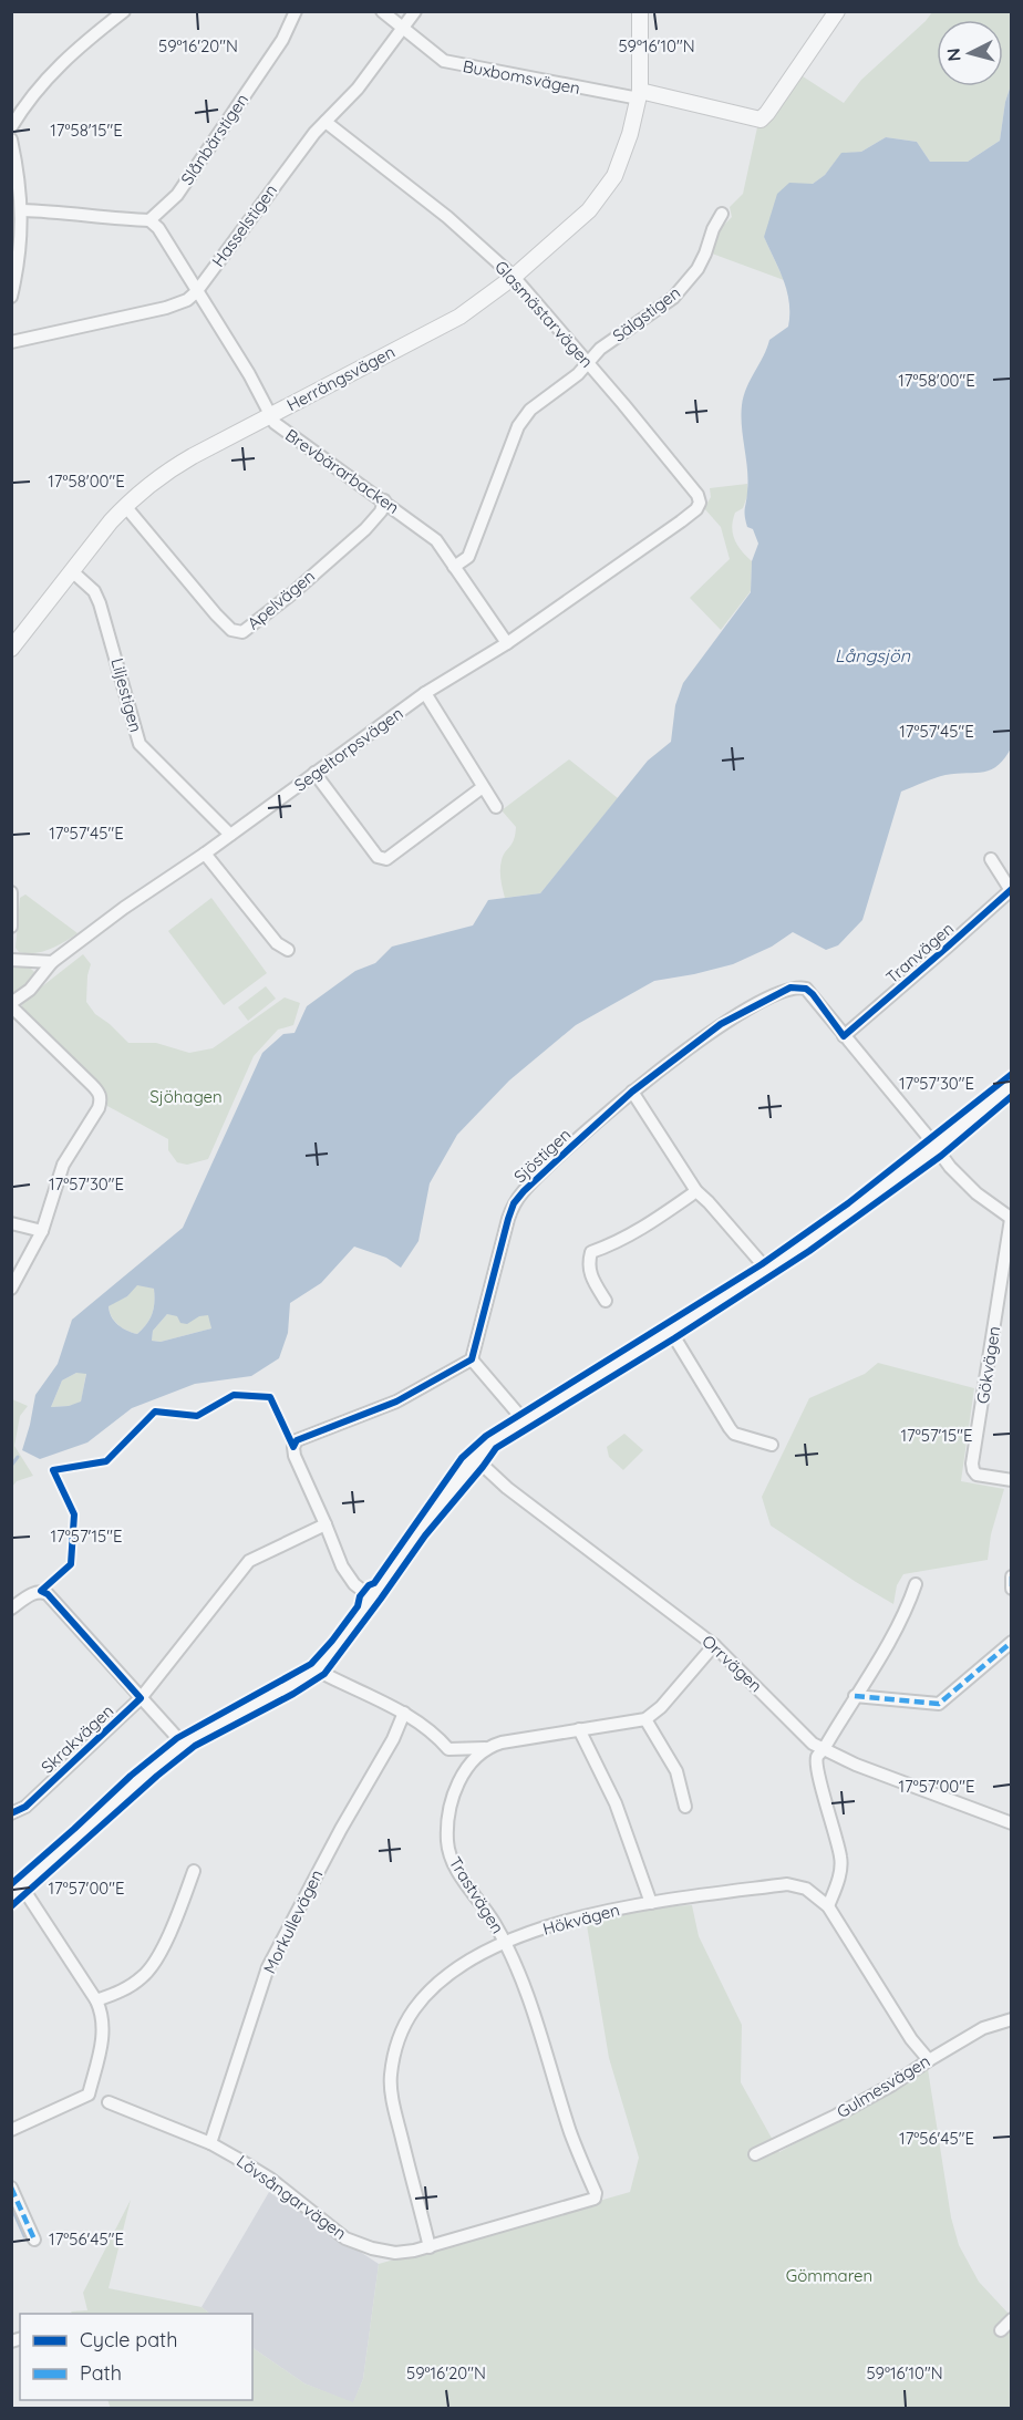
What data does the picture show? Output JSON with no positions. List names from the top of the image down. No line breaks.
{"streets":{"street":["Buxbomsvägen","Slånbärstigen","Hasselstigen","Glasmästarvägen","Sälgstigen","Herrängsvägen","Brevbärarbacken","Apelvägen","Liljestigen","Segeltorpsvägen","Tranvägen","Sjöstigen","Gökvägen","Orrvägen","Skrakvägen","Trastvägen","Hökvägen","Morkullevägen","Gulmesvägen","Lövsångarvägen"]},"crossings":[["Buxbomsvägen","Hasselstigen"],["Buxbomsvägen","Herrängsvägen"],["Slånbärstigen","Brevbärarbacken"],["Hasselstigen","Glasmästarvägen"],["Hasselstigen","Brevbärarbacken"],["Glasmästarvägen","Sälgstigen"],["Glasmästarvägen","Herrängsvägen"],["Glasmästarvägen","Segeltorpsvägen"],["Sälgstigen","Brevbärarbacken"],["Herrängsvägen","Brevbärarbacken"],["Herrängsvägen","Apelvägen"],["Herrängsvägen","Liljestigen"],["Brevbärarbacken","Apelvägen"],["Brevbärarbacken","Segeltorpsvägen"],["Liljestigen","Segeltorpsvägen"],["Tranvägen","Sjöstigen"],["Sjöstigen","Gökvägen"],["Trastvägen","Hökvägen"],["Trastvägen","Lövsångarvägen"],["Hökvägen","Gulmesvägen"],["Hökvägen","Lövsångarvägen"],["Morkullevägen","Lövsångarvägen"]],"water":["Långsjön"],"parks":["Sjöhagen","Gömmaren"],"legend":["Cycle path","Path"],"north":"left","coordinates":["59°16'20\"N","59°16'10\"N","17°58'15\"E","17°58'00\"E","17°57'45\"E","17°57'30\"E","17°57'15\"E","17°57'00\"E","17°56'45\"E"]}
